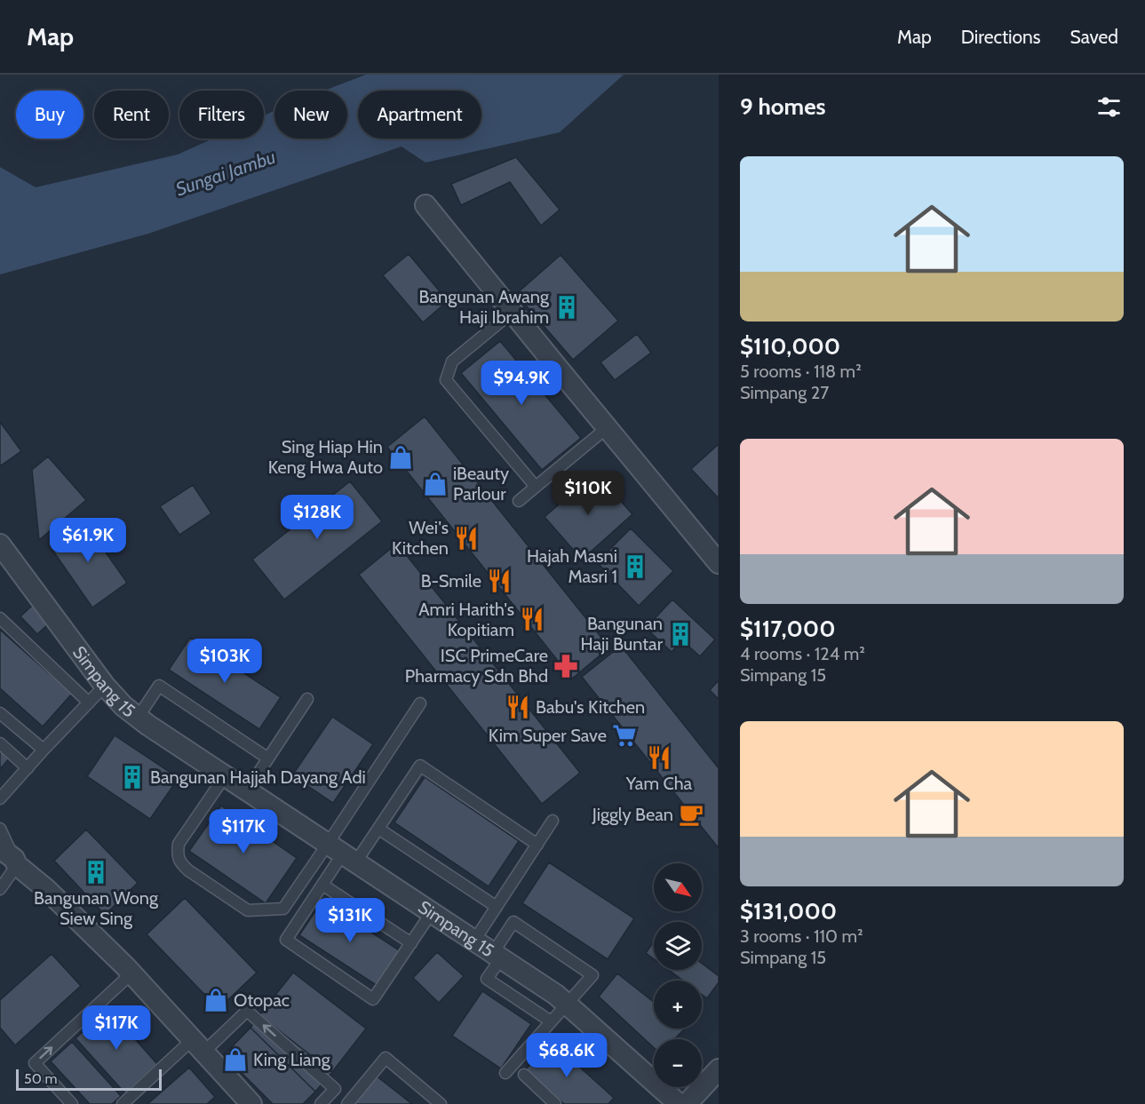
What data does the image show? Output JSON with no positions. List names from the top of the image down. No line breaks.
{"streets":{"street":["Simpang 15"]},"water":["Sungai Jambu"],"places":{"building":["Bangunan Awang Haji Ibrahim","Hajah Masni Masri 1","Bangunan Haji Buntar","Bangunan Hajjah Dayang Adi","Bangunan Wong Siew Sing"],"shop":["Sing Hiap Hin Keng Hwa Auto","iBeauty Parlour","Otopac","King Liang"],"restaurant":["Wei's Kitchen","B-Smile","Amri Harith's Kopitiam","Babu's Kitchen","Yam Cha"],"pharmacy":["ISC PrimeCare Pharmacy Sdn Bhd"],"supermarket":["Kim Super Save"],"cafe":["Jiggly Bean"]},"scale_bar":"50 m","north":"bottom right","page":{"header":"Map","nav":["Map","Directions","Saved"],"heading":"9 homes","chip":["Buy","Rent","Filters","New","Apartment"],"list":[{"name":"$110,000","note":"5 rooms · 118 m² · Simpang 27"},{"name":"$117,000","note":"4 rooms · 124 m² · Simpang 15"},{"name":"$131,000","note":"3 rooms · 110 m² · Simpang 15"}],"price":["$94.9K","$110K","$128K","$61.9K","$103K","$117K","$131K","$117K","$68.6K"],"map_buttons":["+","−"],"scale":"50 m"}}
